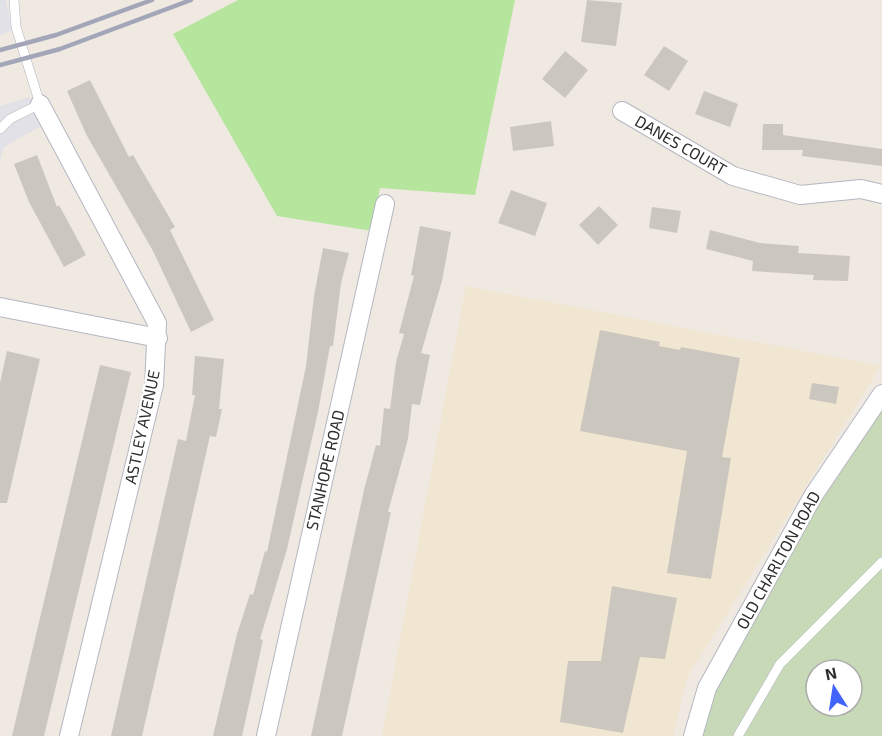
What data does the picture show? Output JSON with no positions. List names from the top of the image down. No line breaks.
{"streets":{"street":["DANES COURT","ASTLEY AVENUE","STANHOPE ROAD","OLD CHARLTON ROAD"]},"north":"top"}
